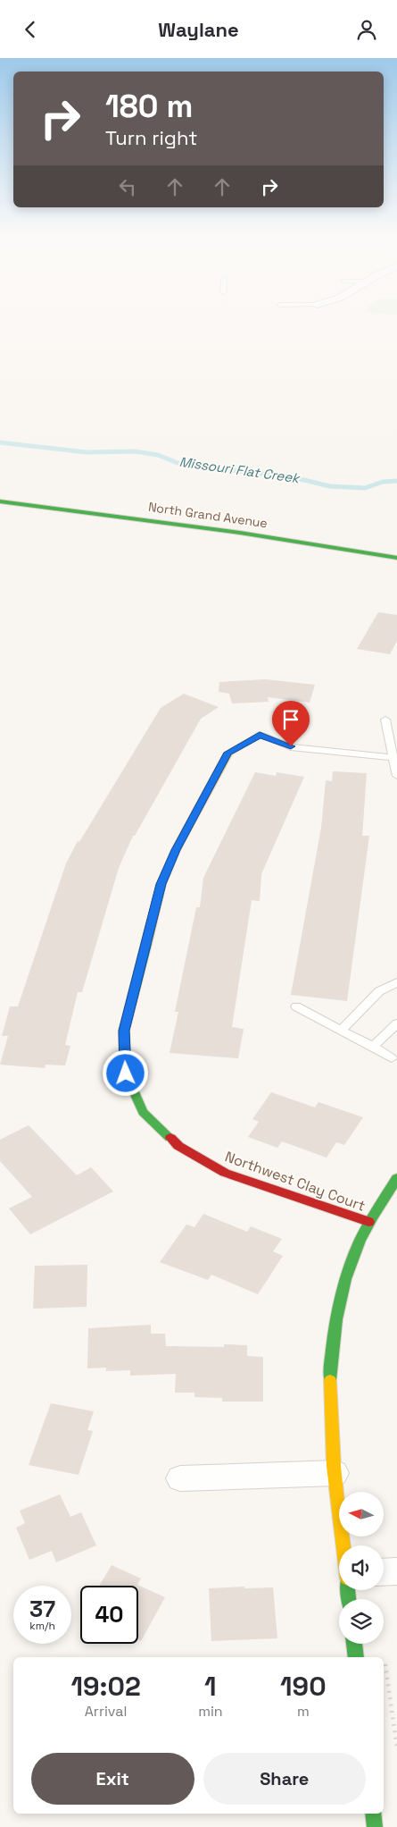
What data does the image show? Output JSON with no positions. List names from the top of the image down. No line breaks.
{"streets":{"street":["North Grand Avenue","Northwest Clay Court"]},"water":["Missouri Flat Creek"],"north":"left","page":{"header":"Waylane","turn":["180 m","Turn right"],"speed":"37 km/h","limit":"40","eta":["19:02","Arrival","1","min","190","m"],"buttons":["Exit","Share"]}}
